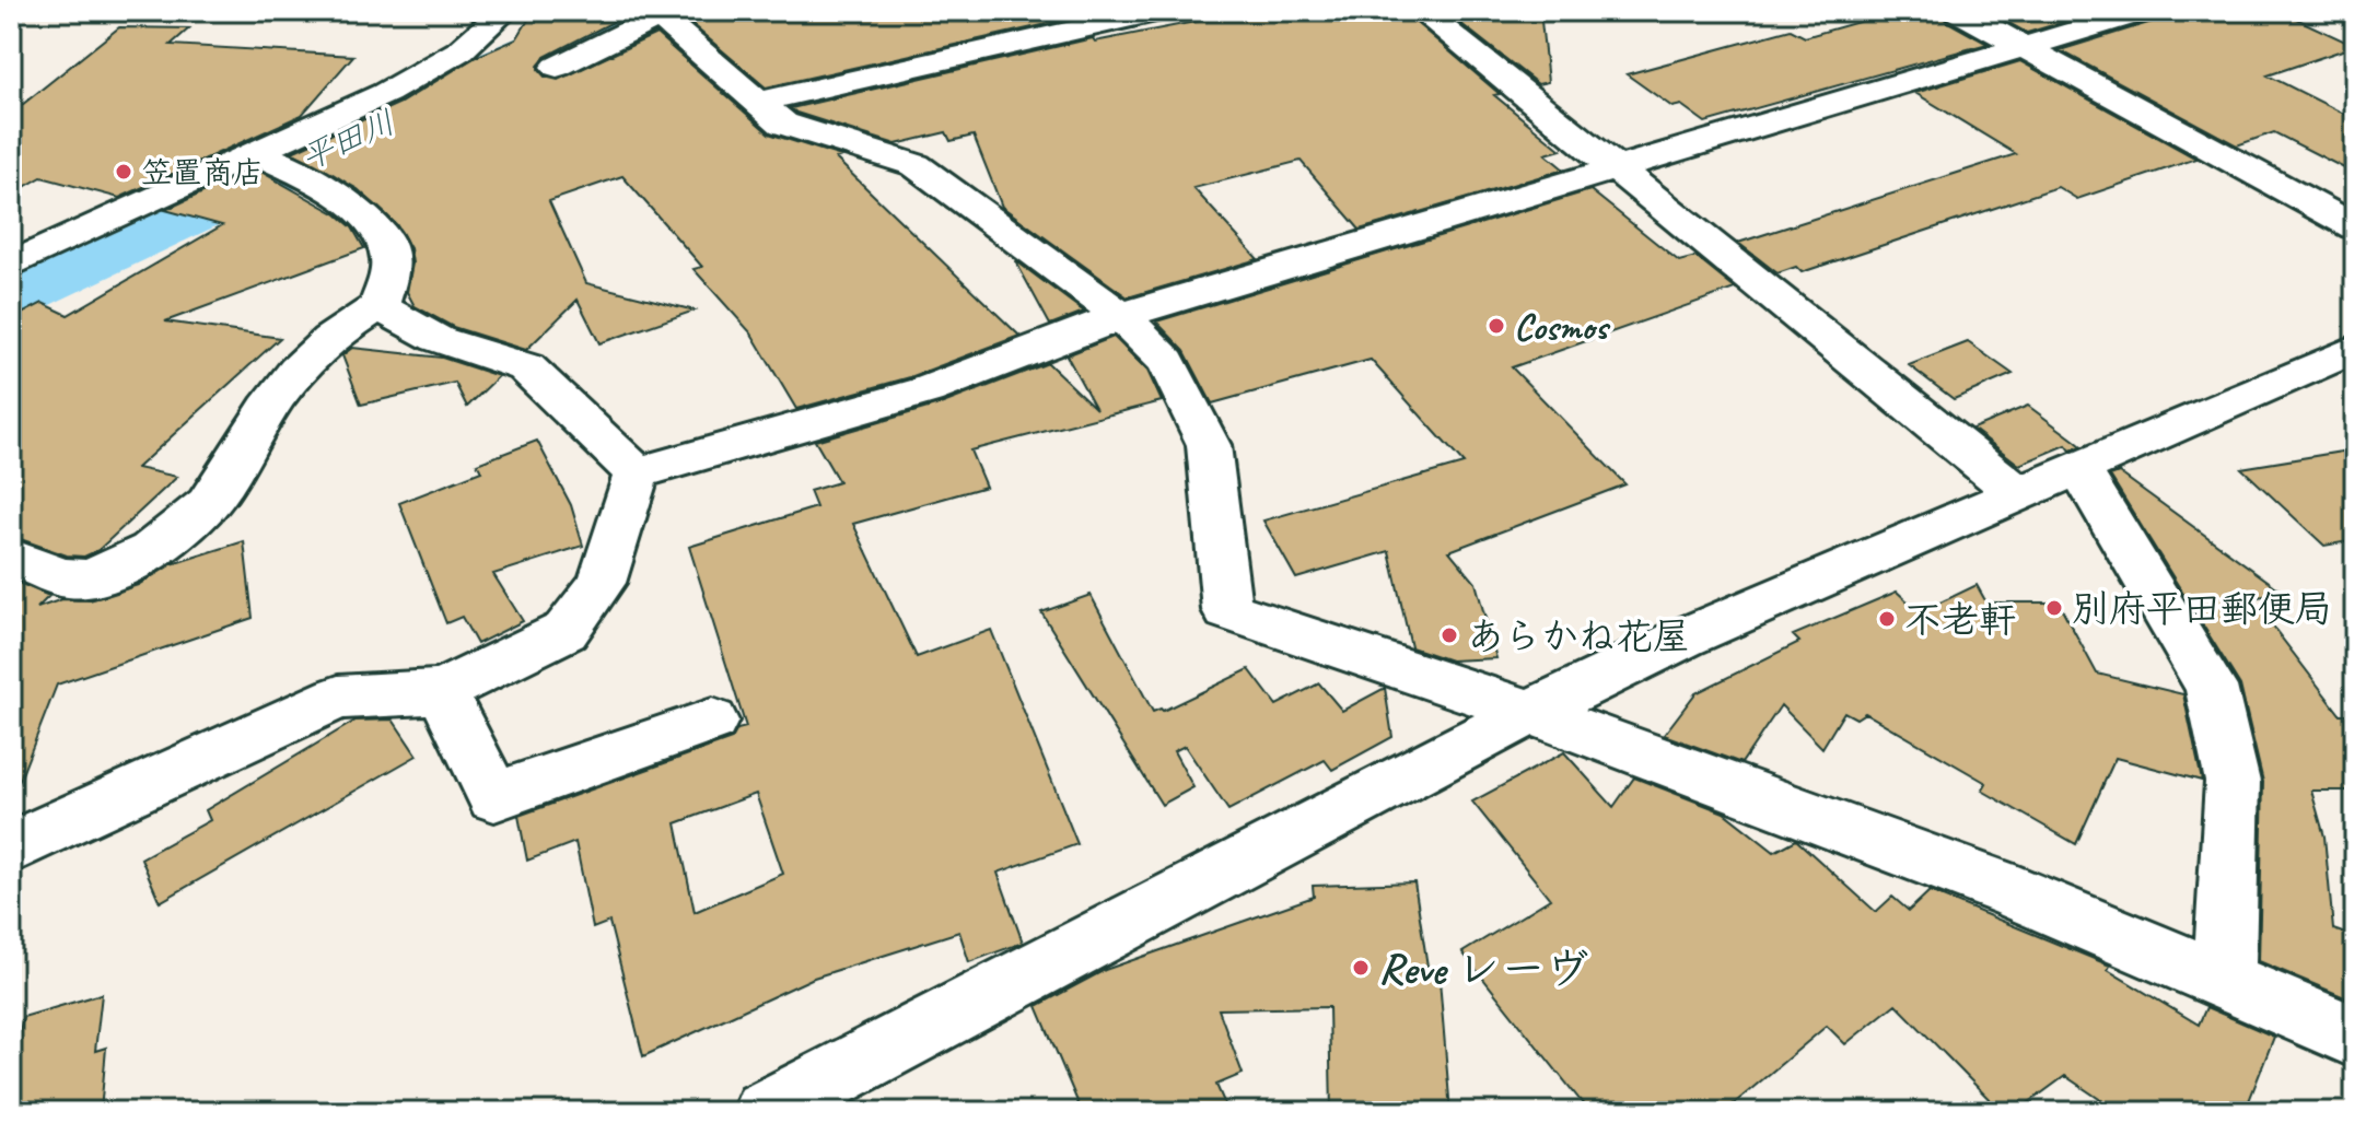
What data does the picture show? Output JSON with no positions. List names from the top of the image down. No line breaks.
{"water":["平田川"],"places":["笠置商店","Cosmos","別府平田郵便局","不老軒","あらかね花屋","Reve レーヴ"]}
